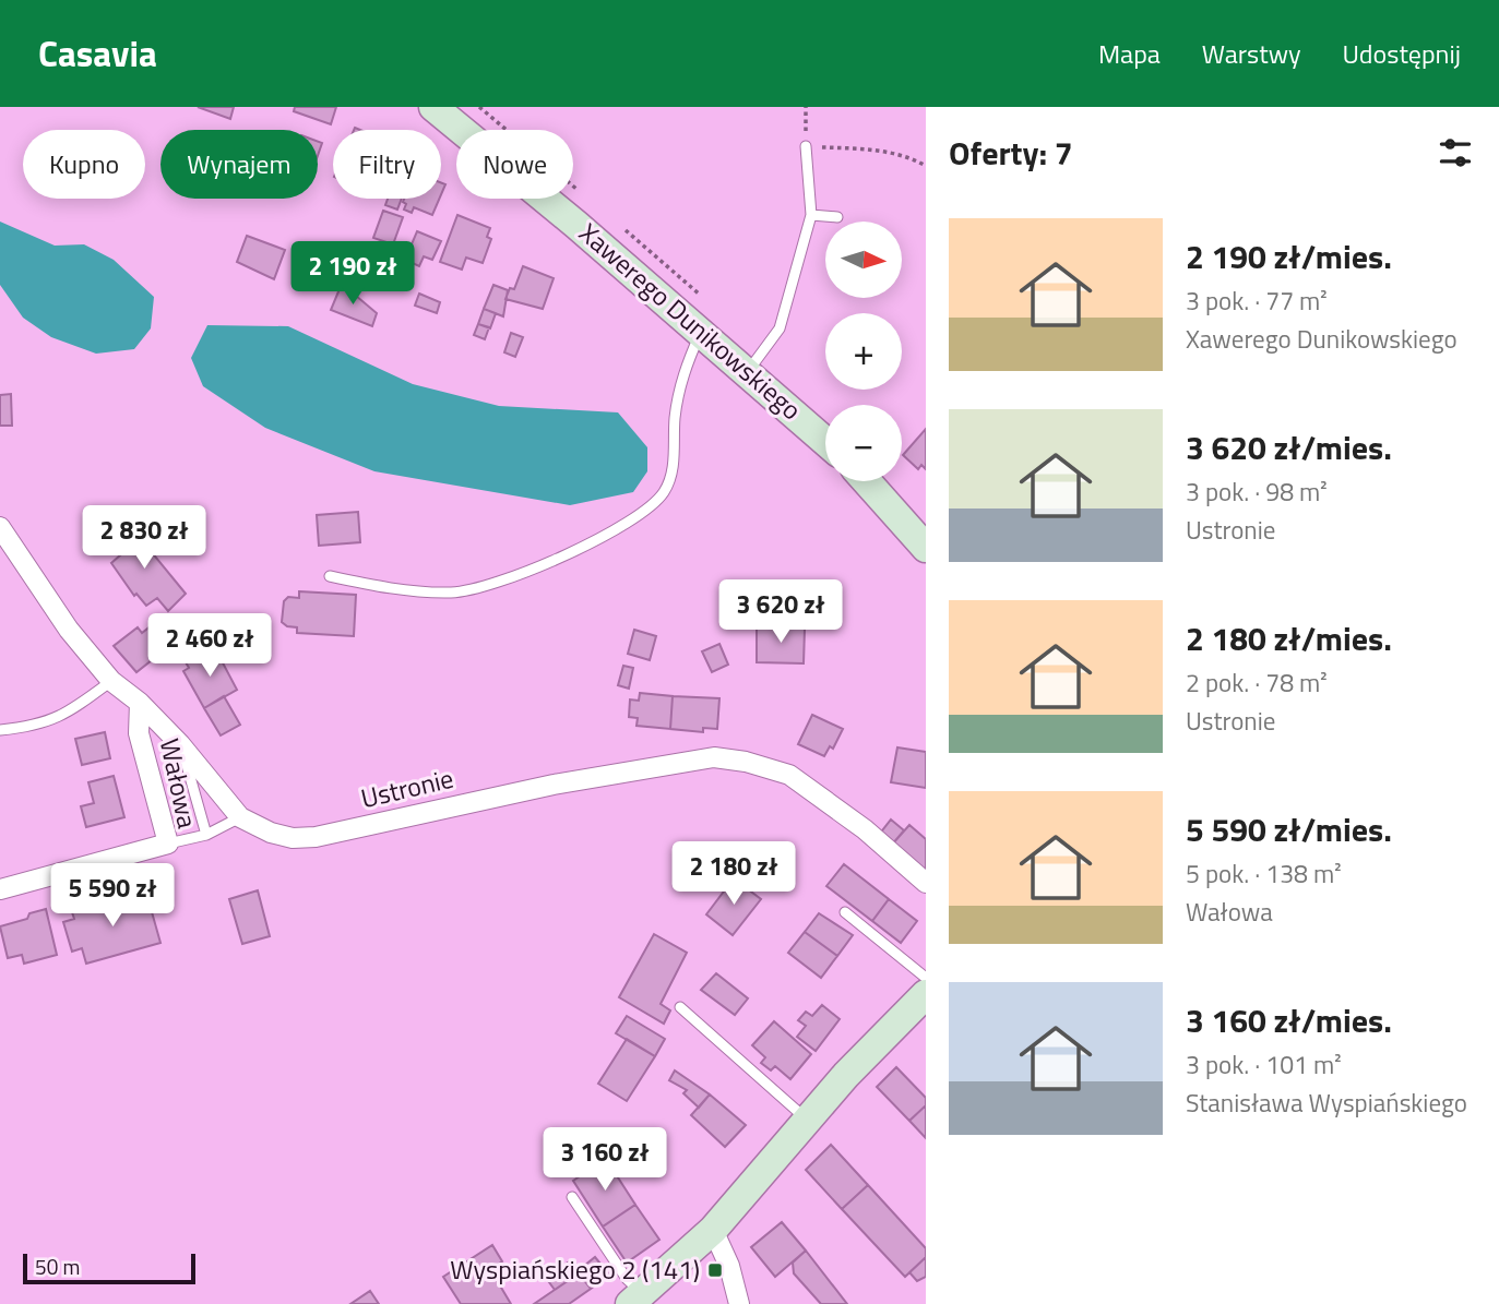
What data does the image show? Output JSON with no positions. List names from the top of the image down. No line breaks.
{"streets":{"main road":["Xawerego Dunikowskiego"],"street":["Wałowa","Ustronie"]},"crossings":[["Wałowa","Ustronie"]],"places":{"transit":["Wyspiańskiego 2 (141)"]},"scale_bar":"50 m","north":"right","page":{"header":"Casavia","nav":["Mapa","Warstwy","Udostępnij"],"heading":"Oferty: 7","chip":["Kupno","Wynajem","Filtry","Nowe"],"list":[{"name":"2 190 zł/mies.","note":"3 pok. · 77 m² · Xawerego Dunikowskiego"},{"name":"3 620 zł/mies.","note":"3 pok. · 98 m² · Ustronie"},{"name":"2 180 zł/mies.","note":"2 pok. · 78 m² · Ustronie"},{"name":"5 590 zł/mies.","note":"5 pok. · 138 m² · Wałowa"},{"name":"3 160 zł/mies.","note":"3 pok. · 101 m² · Stanisława Wyspiańskiego"}],"map_buttons":["+","−"],"price":["2 190 zł","2 830 zł","3 620 zł","2 460 zł","2 180 zł","5 590 zł","3 160 zł"],"scale":"50 m"}}
